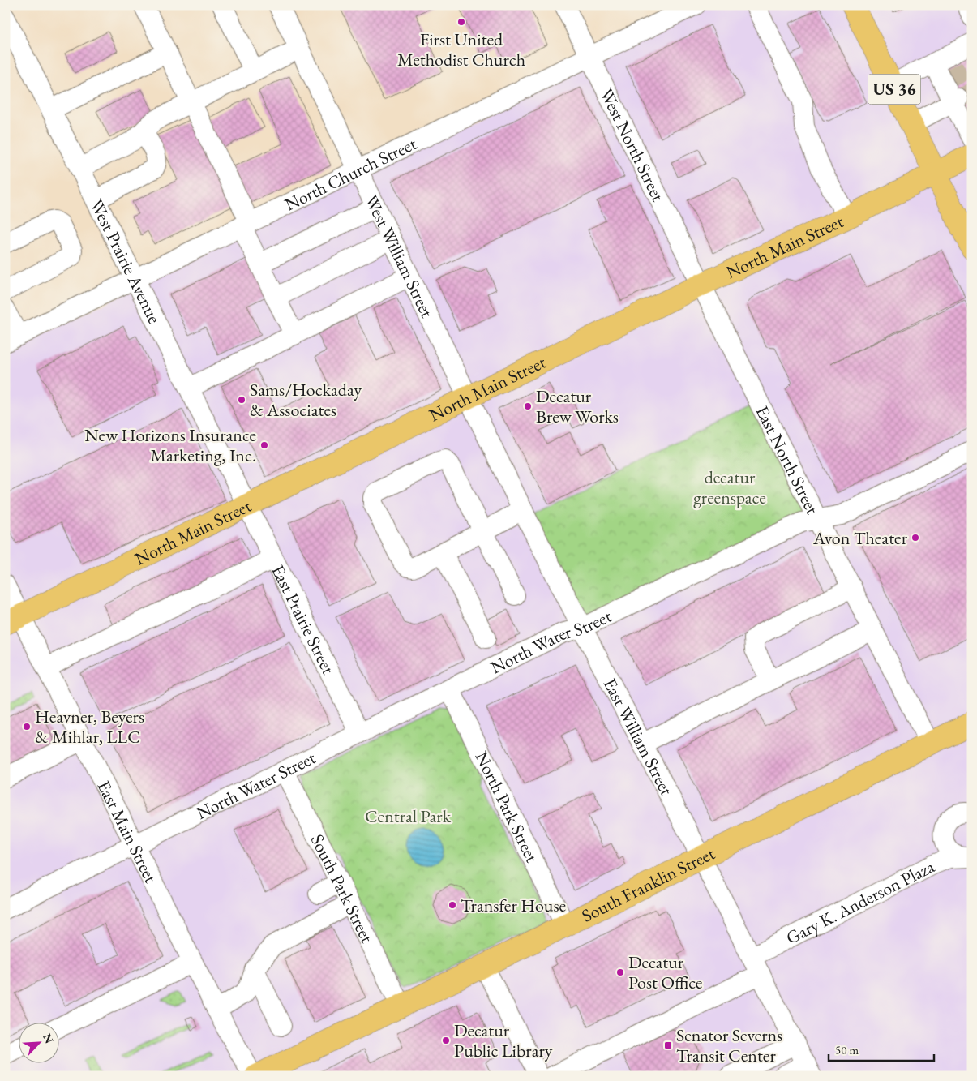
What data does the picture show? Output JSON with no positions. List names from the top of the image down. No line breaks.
{"streets":{"main road":["US 36","North Main Street","South Franklin Street"],"street":["West North Street","North Church Street","West William Street","West Prairie Avenue","East North Street","East Prairie Street","North Water Street","East William Street","North Park Street","East Main Street","South Park Street","Gary K. Anderson Plaza"]},"crossings":[["US 36","North Main Street"],["West North Street","North Church Street"],["West North Street","North Main Street"],["West North Street","East North Street"],["North Church Street","West William Street"],["North Church Street","West Prairie Avenue"],["North Main Street","West William Street"],["North Main Street","West Prairie Avenue"],["North Main Street","East North Street"],["North Main Street","East Prairie Street"],["North Main Street","East William Street"],["North Main Street","East Main Street"],["West William Street","East William Street"],["West Prairie Avenue","East Prairie Street"],["East North Street","North Water Street"],["East North Street","South Franklin Street"],["East Prairie Street","North Water Street"],["North Water Street","East William Street"],["North Water Street","North Park Street"],["North Water Street","East Main Street"],["North Water Street","South Park Street"],["East William Street","South Franklin Street"],["East William Street","Gary K. Anderson Plaza"],["North Park Street","South Franklin Street"],["South Franklin Street","South Park Street"]],"parks":["decatur greenspace","Central Park"],"places":{"other":["First United Methodist Church","Sams/Hockaday & Associates","Decatur Brew Works","New Horizons Insurance Marketing, Inc.","Avon Theater","Heavner, Beyers & Mihlar, LLC","Transfer House","Decatur Post Office","Decatur Public Library"],"transit":["Senator Severns Transit Center"]},"scale_bar":"50 m","north":"top right"}
